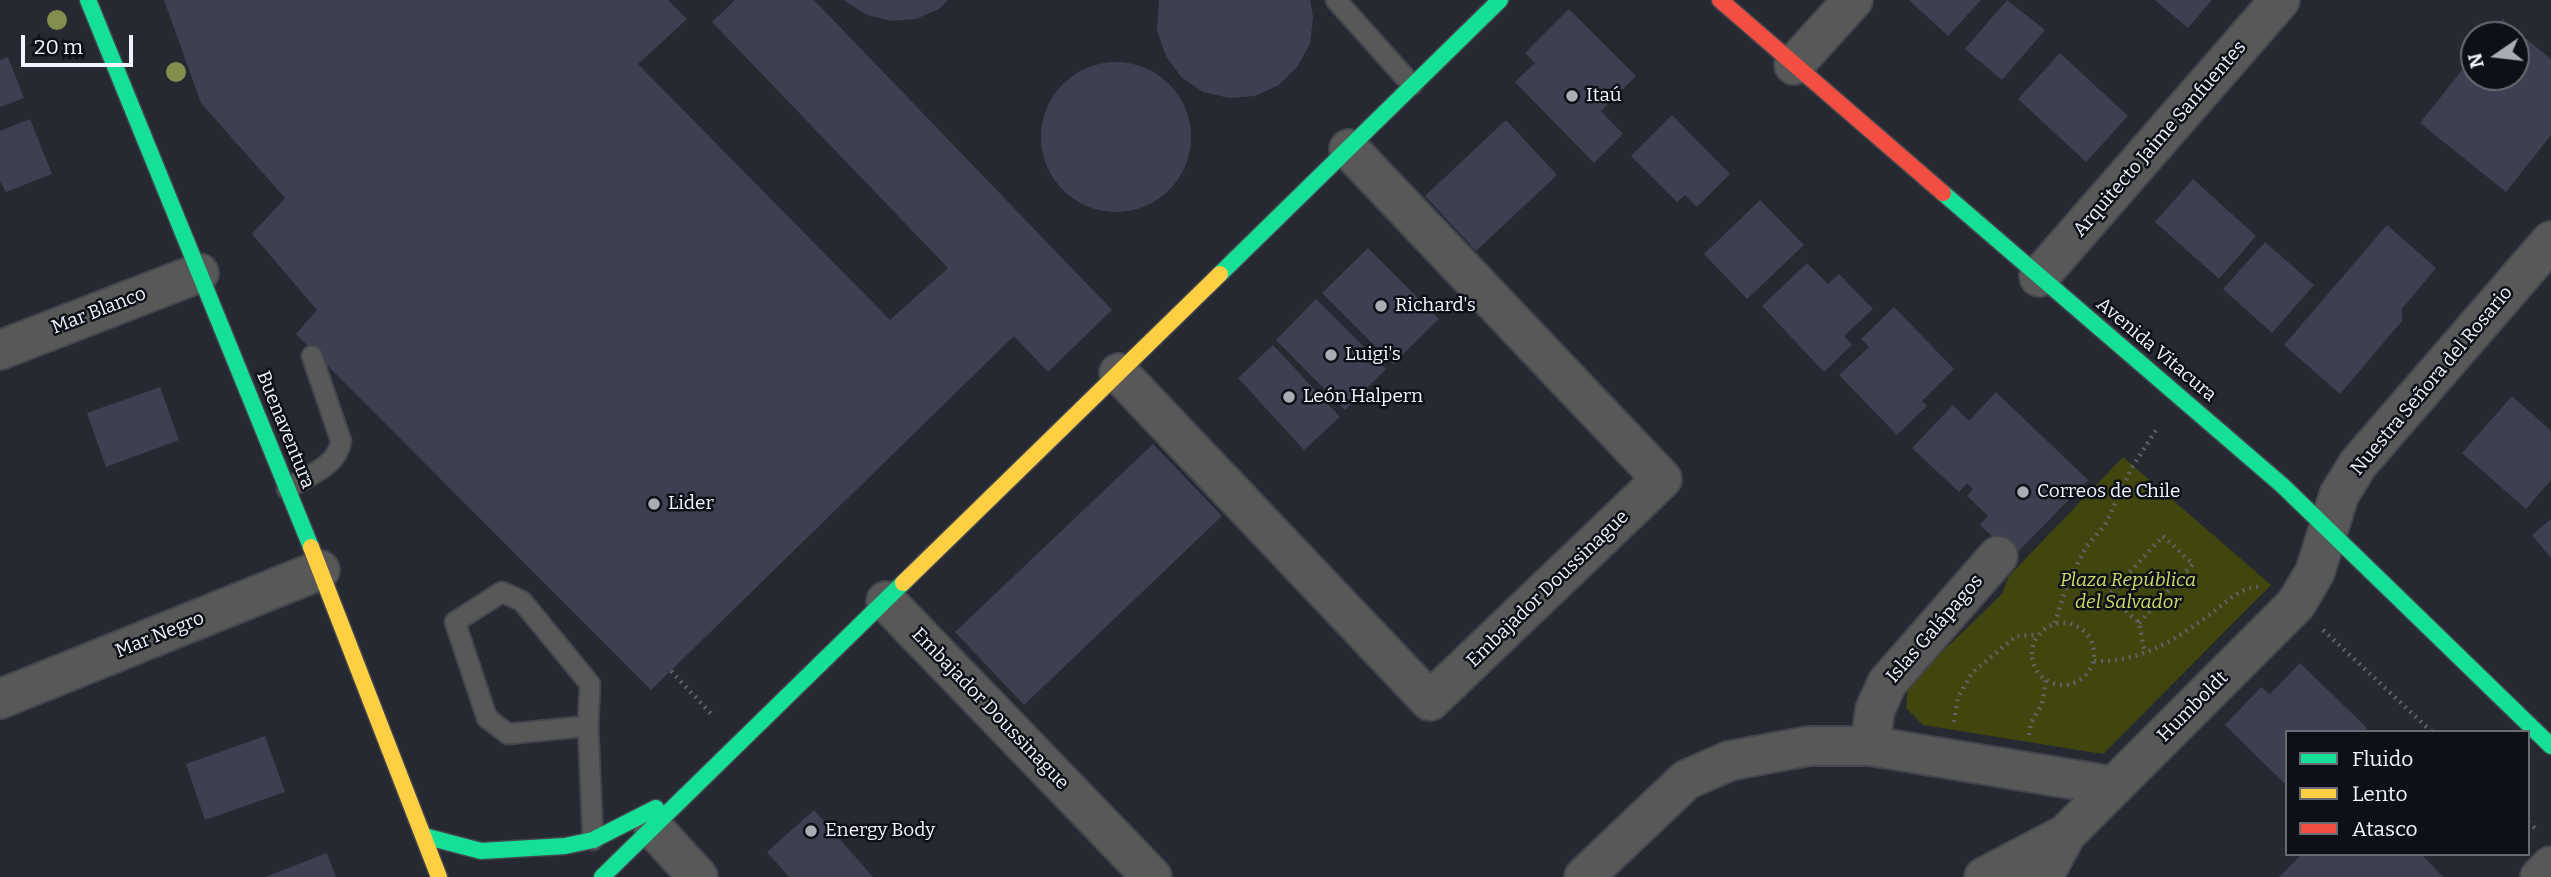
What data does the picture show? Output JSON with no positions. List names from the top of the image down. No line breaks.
{"streets":{"street":["Arquitecto Jaime Sanfuentes","Mar Blanco","Avenida Vitacura","Nuestra Señora del Rosario","Buenaventura","Embajador Doussinague","Islas Galápagos","Mar Negro","Humboldt"]},"crossings":[["Arquitecto Jaime Sanfuentes","Avenida Vitacura"],["Mar Blanco","Buenaventura"],["Avenida Vitacura","Nuestra Señora del Rosario"],["Avenida Vitacura","Humboldt"],["Nuestra Señora del Rosario","Humboldt"],["Buenaventura","Mar Negro"]],"parks":["Plaza República del Salvador"],"places":["Itaú","Richard's","Luigi's","León Halpern","Correos de Chile","Lider","Energy Body"],"legend":["Fluido","Lento","Atasco"],"scale_bar":"20 m","north":"left"}
